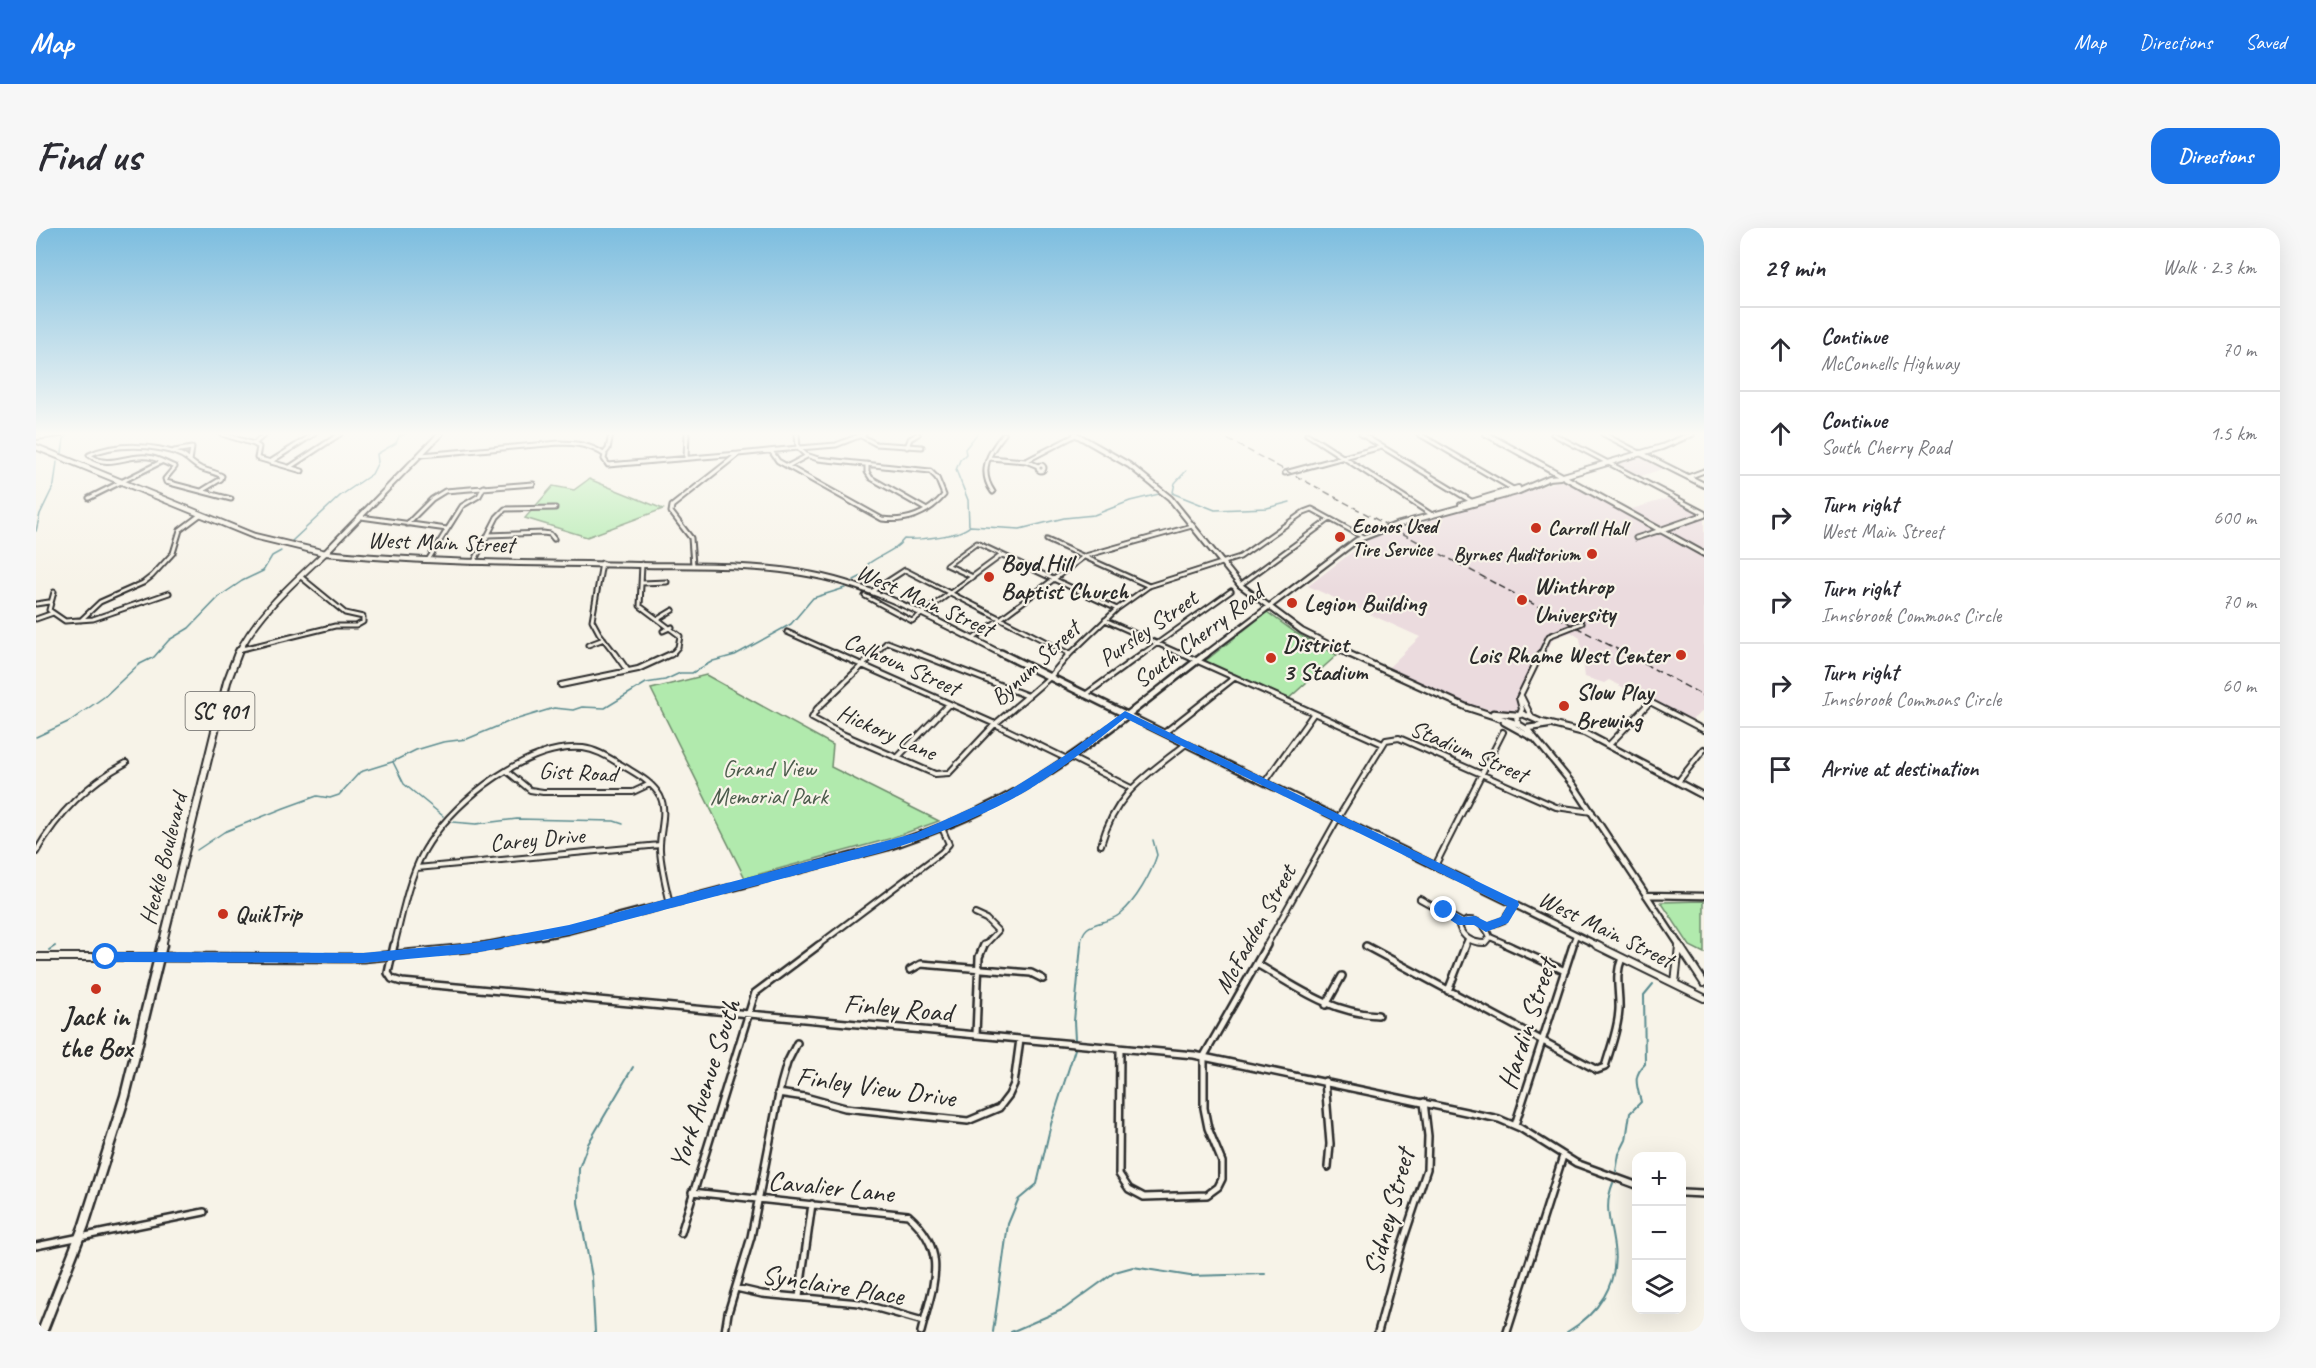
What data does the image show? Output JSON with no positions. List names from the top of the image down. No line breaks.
{"streets":{"highway":["West Main Street","SC 901","Heckle Boulevard"],"main road":["South Cherry Road"],"street":["Pursley Street","Bynum Street","Calhoun Street","Hickory Lane","Stadium Street","Gist Road","Carey Drive","McFadden Street","Finley Road","Hardin Street","York Avenue South","Finley View Drive","Cavalier Lane","Sidney Street","Synclaire Place"]},"crossings":[["West Main Street","Pursley Street"],["West Main Street","South Cherry Road"],["West Main Street","Bynum Street"],["West Main Street","Heckle Boulevard"],["West Main Street","McFadden Street"],["West Main Street","Hardin Street"],["Pursley Street","Stadium Street"],["South Cherry Road","Calhoun Street"],["South Cherry Road","Stadium Street"],["South Cherry Road","Heckle Boulevard"],["South Cherry Road","Finley Road"],["South Cherry Road","York Avenue South"],["Bynum Street","Calhoun Street"],["Bynum Street","Hickory Lane"],["Bynum Street","Stadium Street"],["Stadium Street","McFadden Street"],["McFadden Street","Finley Road"],["Finley Road","Hardin Street"],["Finley Road","York Avenue South"],["Finley Road","Finley View Drive"],["Finley Road","Sidney Street"],["York Avenue South","Cavalier Lane"],["Cavalier Lane","Synclaire Place"]],"parks":["Grand View Memorial Park"],"places":["Carroll Hall","Econos Used Tire Service","Byrnes Auditorium","Boyd Hill Baptist Church","Winthrop University","Legion Building","Lois Rhame West Center","District 3 Stadium","Slow Play Brewing","QuikTrip","Jack in the Box"],"page":{"header":"Map","nav":["Map","Directions","Saved"],"buttons":"Directions","title":"Find us","heading":["29 min","Walk · 2.3 km"],"list":[["Continue","McConnells Highway","70 m"],["Continue","South Cherry Road","1.5 km"],["Turn right","West Main Street","600 m"],["Turn right","Innsbrook Commons Circle","70 m"],["Turn right","Innsbrook Commons Circle","60 m"],"Arrive at destination"],"map_buttons":["+","−"]}}
